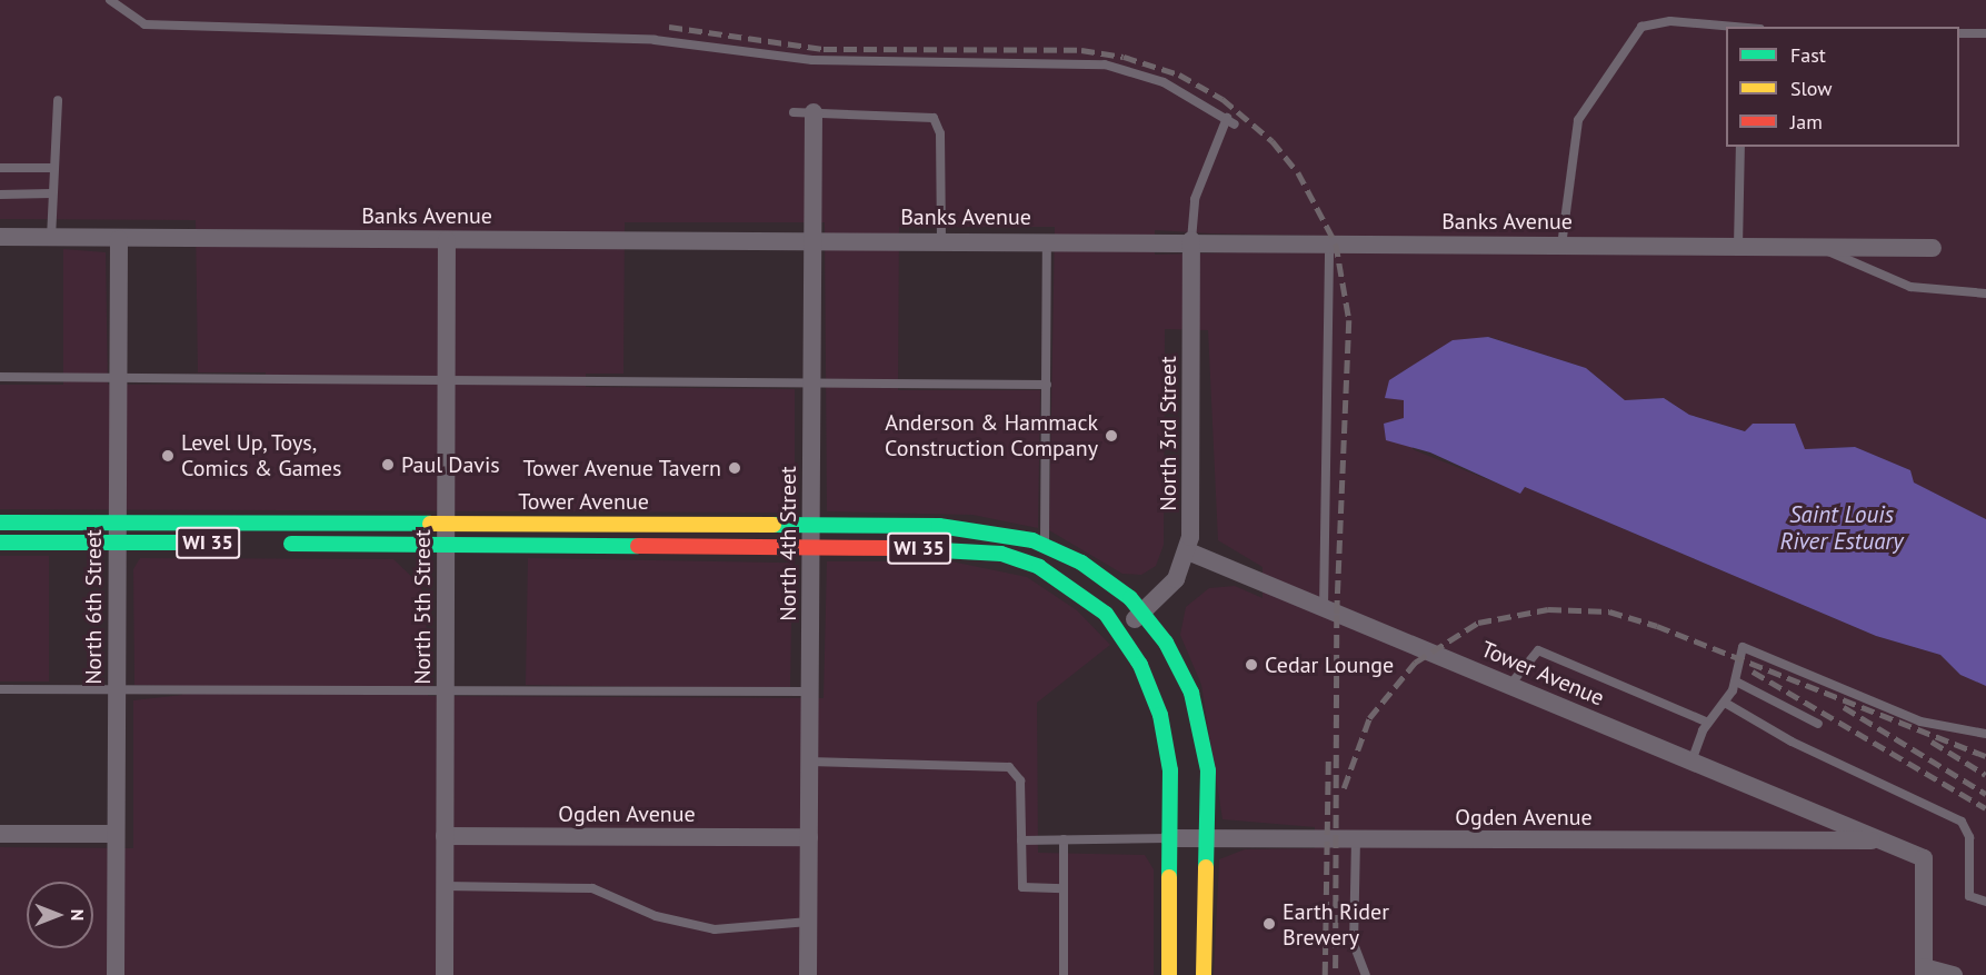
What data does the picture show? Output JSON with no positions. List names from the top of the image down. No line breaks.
{"streets":{"main road":["Tower Avenue","WI 35"],"street":["Banks Avenue","North 3rd Street","North 4th Street","North 6th Street","North 5th Street","Ogden Avenue"]},"crossings":[["Banks Avenue","North 3rd Street"],["Banks Avenue","North 4th Street"],["Banks Avenue","North 6th Street"],["Banks Avenue","North 5th Street"],["North 3rd Street","Tower Avenue"],["North 3rd Street","WI 35"],["Tower Avenue","WI 35"],["Tower Avenue","North 4th Street"],["Tower Avenue","North 6th Street"],["Tower Avenue","North 5th Street"],["Tower Avenue","Ogden Avenue"],["WI 35","North 6th Street"],["WI 35","Ogden Avenue"],["North 4th Street","Ogden Avenue"],["North 5th Street","Ogden Avenue"]],"water":["Saint Louis River Estuary"],"places":["Anderson & Hammack Construction Company","Level Up, Toys, Comics & Games","Paul Davis","Tower Avenue Tavern","Cedar Lounge","Earth Rider Brewery"],"legend":["Fast","Slow","Jam"],"north":"right"}
